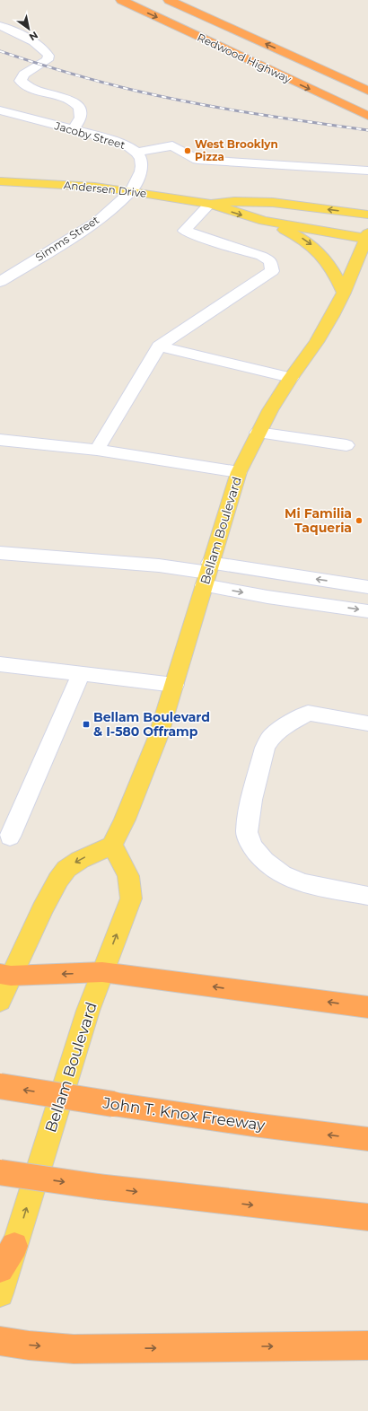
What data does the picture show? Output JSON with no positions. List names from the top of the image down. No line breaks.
{"streets":{"highway":["Redwood Highway","John T. Knox Freeway"],"main road":["Andersen Drive","Bellam Boulevard"],"street":["Jacoby Street","Simms Street"]},"crossings":[["Jacoby Street","Andersen Drive"],["Jacoby Street","Simms Street"],["Andersen Drive","Simms Street"],["Andersen Drive","Bellam Boulevard"]],"one_way":["Bellam Boulevard"],"places":{"other":["West Brooklyn Pizza","Mi Familia Taqueria"],"transit":["Bellam Boulevard & I-580 Offramp"]},"north":"bottom right"}
